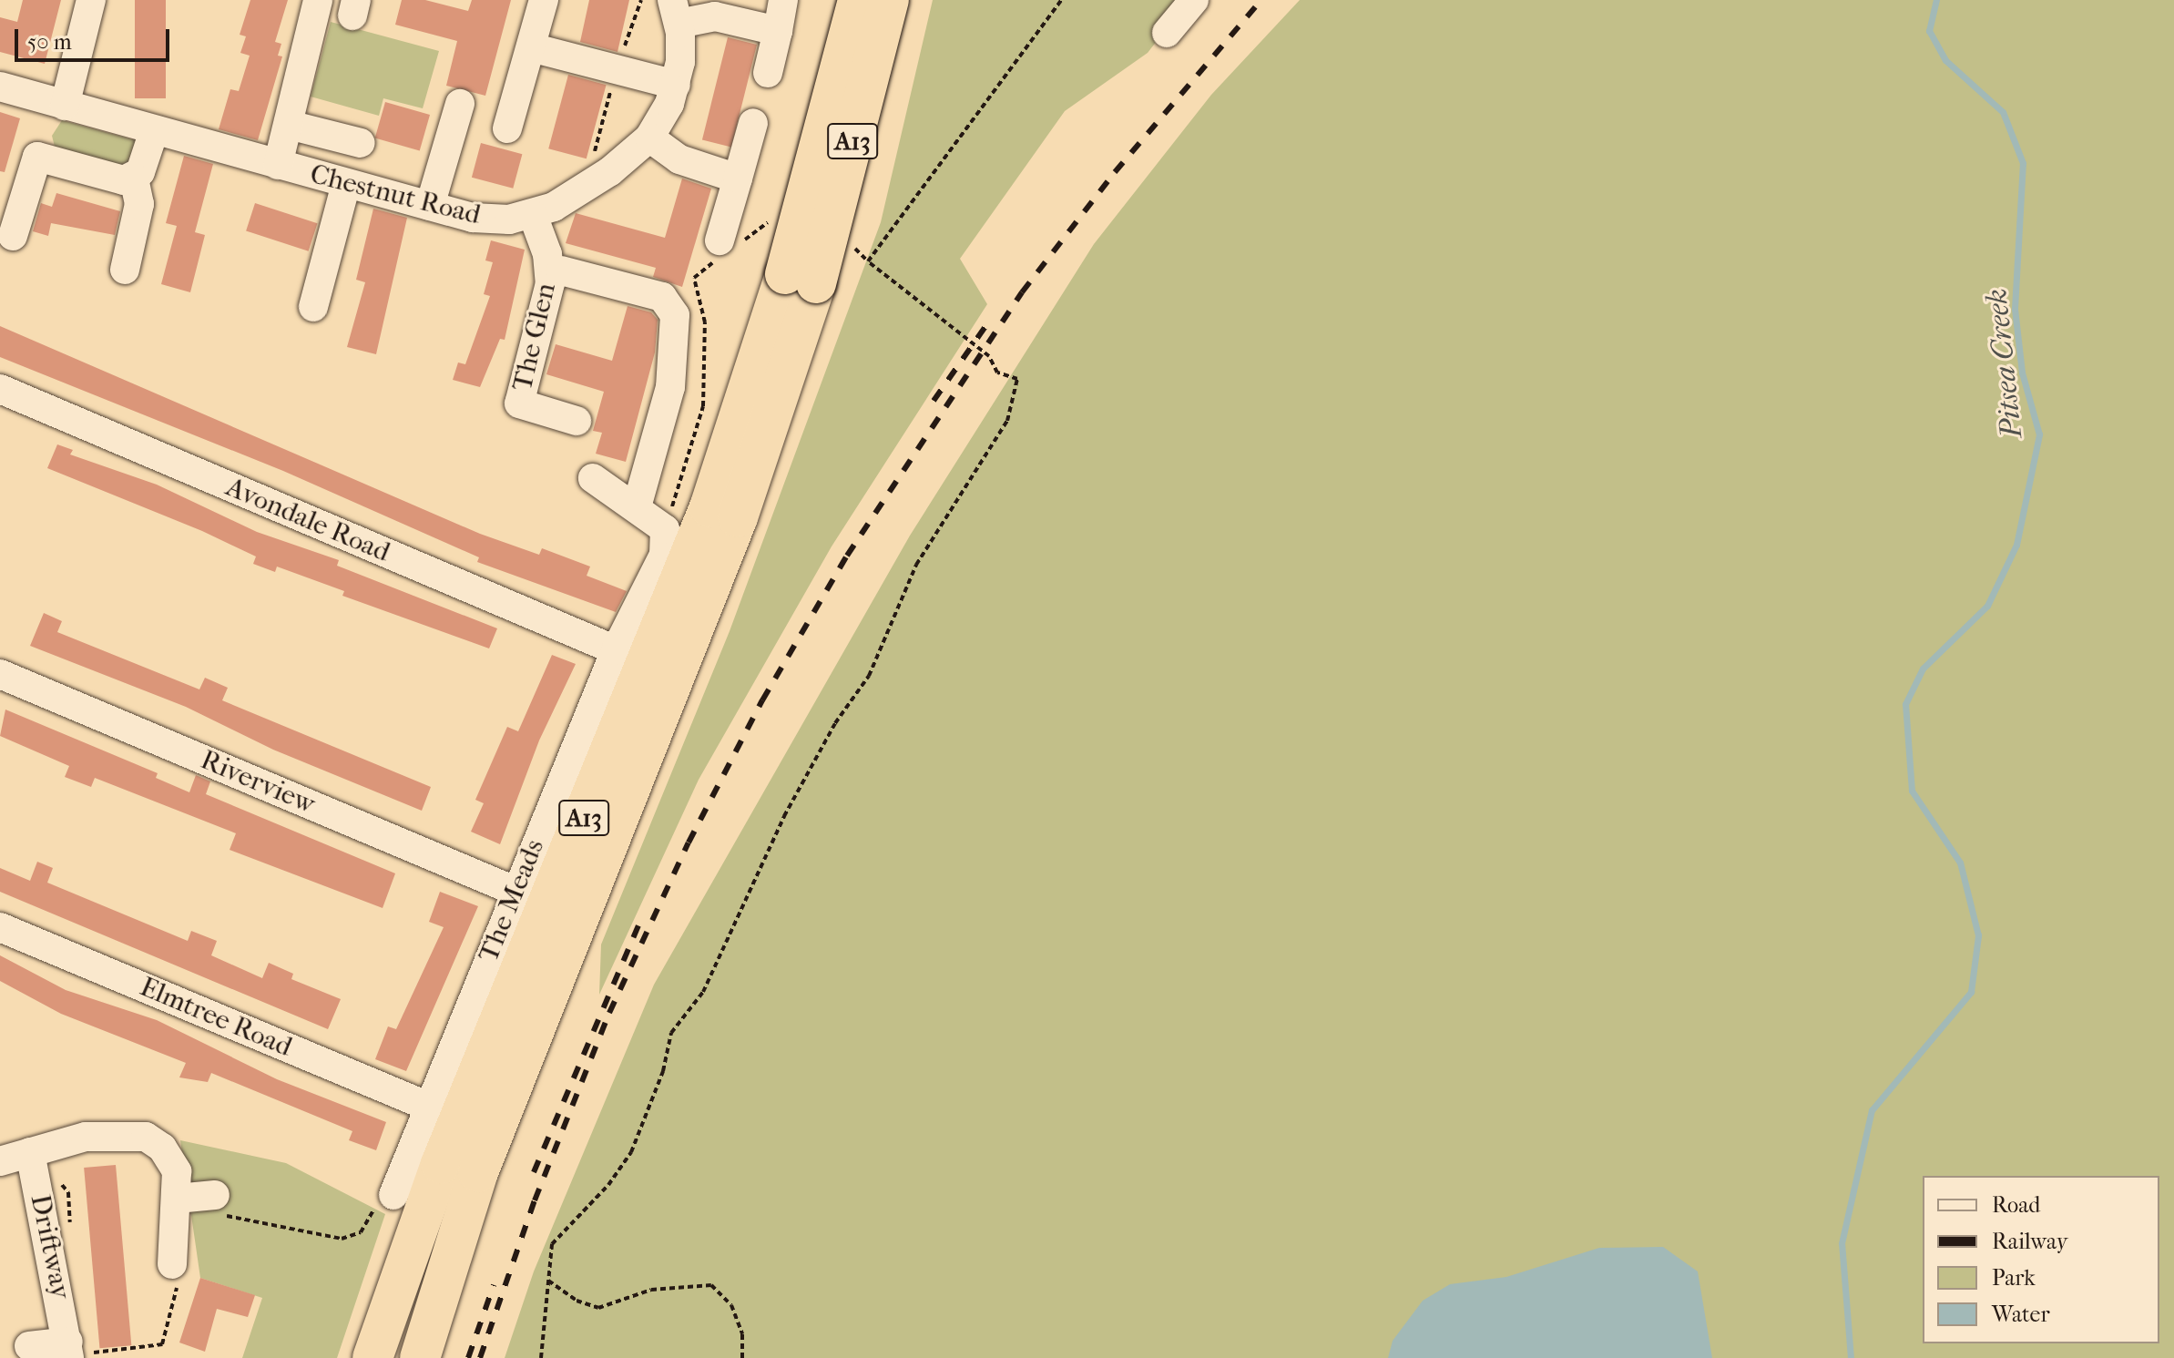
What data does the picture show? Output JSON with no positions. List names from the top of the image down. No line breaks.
{"streets":{"highway":["A13"],"street":["Chestnut Road","The Glen","Avondale Road","Riverview","The Meads","Elmtree Road","Driftway"]},"crossings":[["Chestnut Road","The Glen"],["Avondale Road","The Meads"],["Riverview","The Meads"],["The Meads","Elmtree Road"]],"water":["Pitsea Creek"],"legend":["Road","Railway","Park","Water"],"scale_bar":"50 m"}
